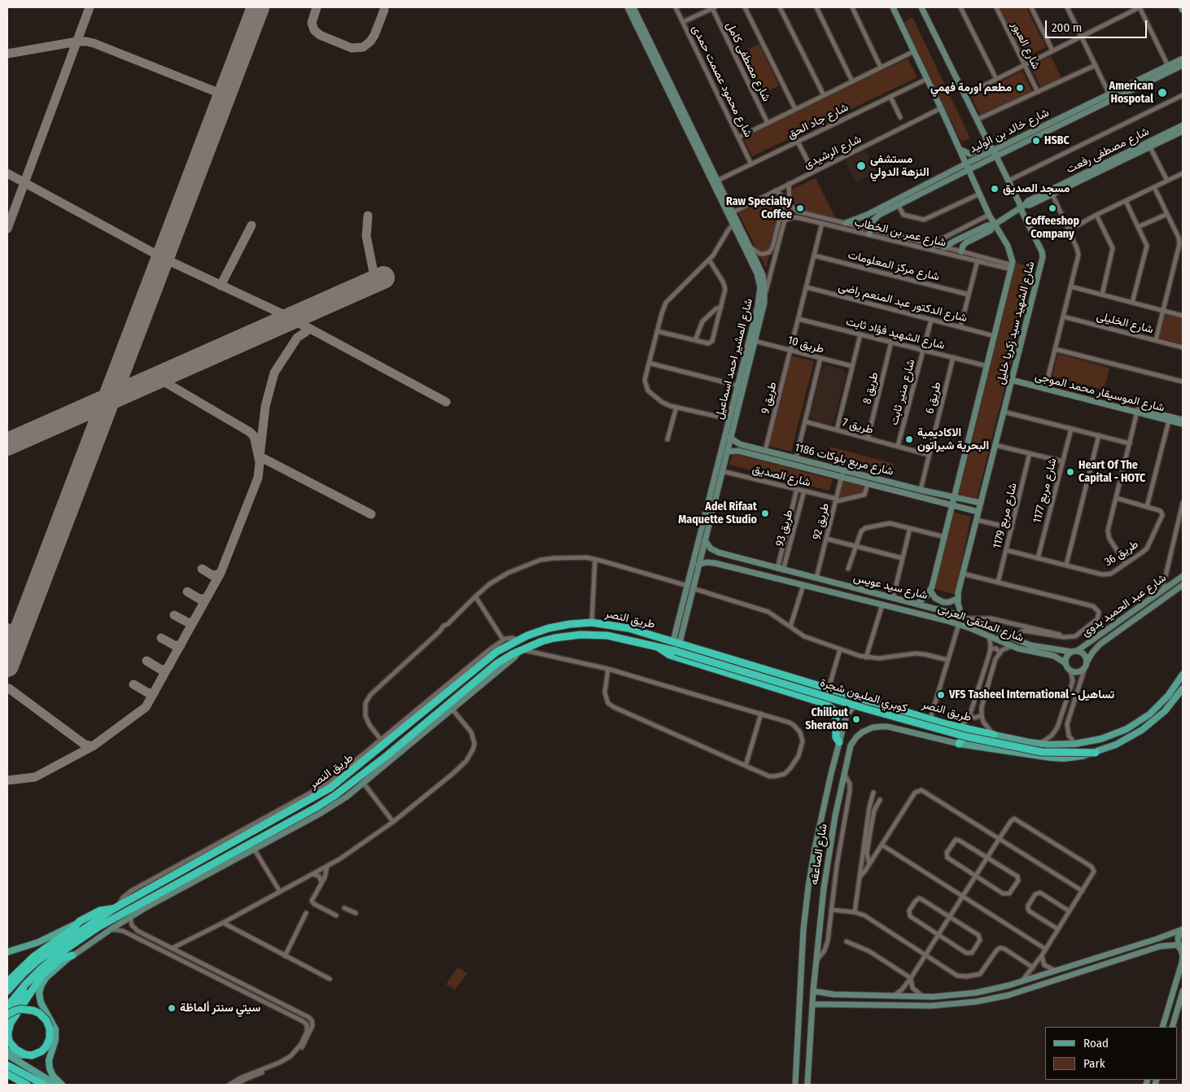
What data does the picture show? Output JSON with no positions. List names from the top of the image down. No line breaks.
{"streets":{"highway":["طريق النصر","كوبري المليون شجرة"],"street":["شارع العبور","شارع مصطفى كامل","شارع محمود عصمت حمدى","شارع جاد الحق","شارع خالد بن الوليد","شارع مصطفى رفعت","شارع الرشيدى","شارع عمر بن الخطاب","شارع مركز المعلومات","شارع الدكتور عبد المنعم راضى","شارع الشهيد سيد زكريا خليل","شارع الخليلى","شارع الشهيد فؤاد ثابت","طريق 10","شارع المشير احمد اسماعيل","طريق 8","شارع منير ثابت","شارع الموسيقار محمد الموجى","طريق 9","طريق 6","طريق 7","شارع مربع بلوكات 1186","شارع الصديق","شارع مربع 1177","شارع مربع 1179","طريق 92","طريق 93","طريق 36","شارع سيد عويس","شارع عبد الحميد بدوى","شارع الملتقى العربى","شارع الصاعقه"]},"crossings":[["شارع مصطفى كامل","شارع جاد الحق"],["شارع محمود عصمت حمدى","شارع جاد الحق"],["شارع جاد الحق","شارع الشهيد سيد زكريا خليل"],["شارع جاد الحق","شارع المشير احمد اسماعيل"],["شارع خالد بن الوليد","شارع عمر بن الخطاب"],["شارع خالد بن الوليد","شارع الشهيد سيد زكريا خليل"],["شارع مصطفى رفعت","شارع الشهيد سيد زكريا خليل"],["شارع الرشيدى","شارع الشهيد سيد زكريا خليل"],["شارع الرشيدى","شارع المشير احمد اسماعيل"],["شارع عمر بن الخطاب","شارع الشهيد سيد زكريا خليل"],["شارع عمر بن الخطاب","شارع المشير احمد اسماعيل"],["شارع عمر بن الخطاب","طريق 9"],["شارع مركز المعلومات","طريق 9"],["شارع الدكتور عبد المنعم راضى","شارع الشهيد سيد زكريا خليل"],["شارع الدكتور عبد المنعم راضى","شارع منير ثابت"],["شارع الدكتور عبد المنعم راضى","طريق 9"],["شارع الشهيد سيد زكريا خليل","شارع الشهيد فؤاد ثابت"],["شارع الشهيد سيد زكريا خليل","شارع الموسيقار محمد الموجى"],["شارع الشهيد سيد زكريا خليل","شارع مربع بلوكات 1186"],["شارع الشهيد سيد زكريا خليل","شارع سيد عويس"],["شارع الشهيد سيد زكريا خليل","شارع الملتقى العربى"],["شارع الشهيد فؤاد ثابت","طريق 8"],["شارع الشهيد فؤاد ثابت","شارع منير ثابت"],["شارع الشهيد فؤاد ثابت","طريق 9"],["شارع الشهيد فؤاد ثابت","طريق 6"],["طريق 10","شارع المشير احمد اسماعيل"],["طريق 10","طريق 9"],["شارع المشير احمد اسماعيل","شارع مربع بلوكات 1186"],["شارع المشير احمد اسماعيل","شارع الصديق"],["شارع المشير احمد اسماعيل","طريق النصر"],["شارع المشير احمد اسماعيل","شارع الملتقى العربى"],["طريق 8","طريق 7"],["شارع منير ثابت","طريق 7"],["طريق 9","شارع مربع بلوكات 1186"],["طريق 6","طريق 7"],["طريق 6","شارع مربع بلوكات 1186"],["شارع مربع بلوكات 1186","طريق 92"],["شارع الصديق","طريق 92"],["شارع الصديق","طريق 93"],["شارع مربع 1177","طريق 36"],["شارع مربع 1179","طريق 36"],["طريق 92","شارع سيد عويس"],["طريق 93","شارع سيد عويس"],["شارع سيد عويس","شارع عبد الحميد بدوى"],["شارع سيد عويس","شارع الملتقى العربى"],["شارع عبد الحميد بدوى","شارع الملتقى العربى"],["طريق النصر","شارع الملتقى العربى"],["طريق النصر","كوبري المليون شجرة"],["طريق النصر","شارع الصاعقه"]],"places":["مطعم اورمة فهمي","American Hospotal","HSBC","مستشفى النزهة الدولي","مسجد الصديق","Raw Specialty Coffee","Coffeeshop Company","الاكاديمية البحرية شيراتون","Heart Of The Capital - HOTC","Adel Rifaat Maquette Studio","VFS Tasheel International - تساهيل","Chillout Sheraton","سيتي سنتر ألماظة"],"legend":["Road","Park"],"scale_bar":"200 m"}
